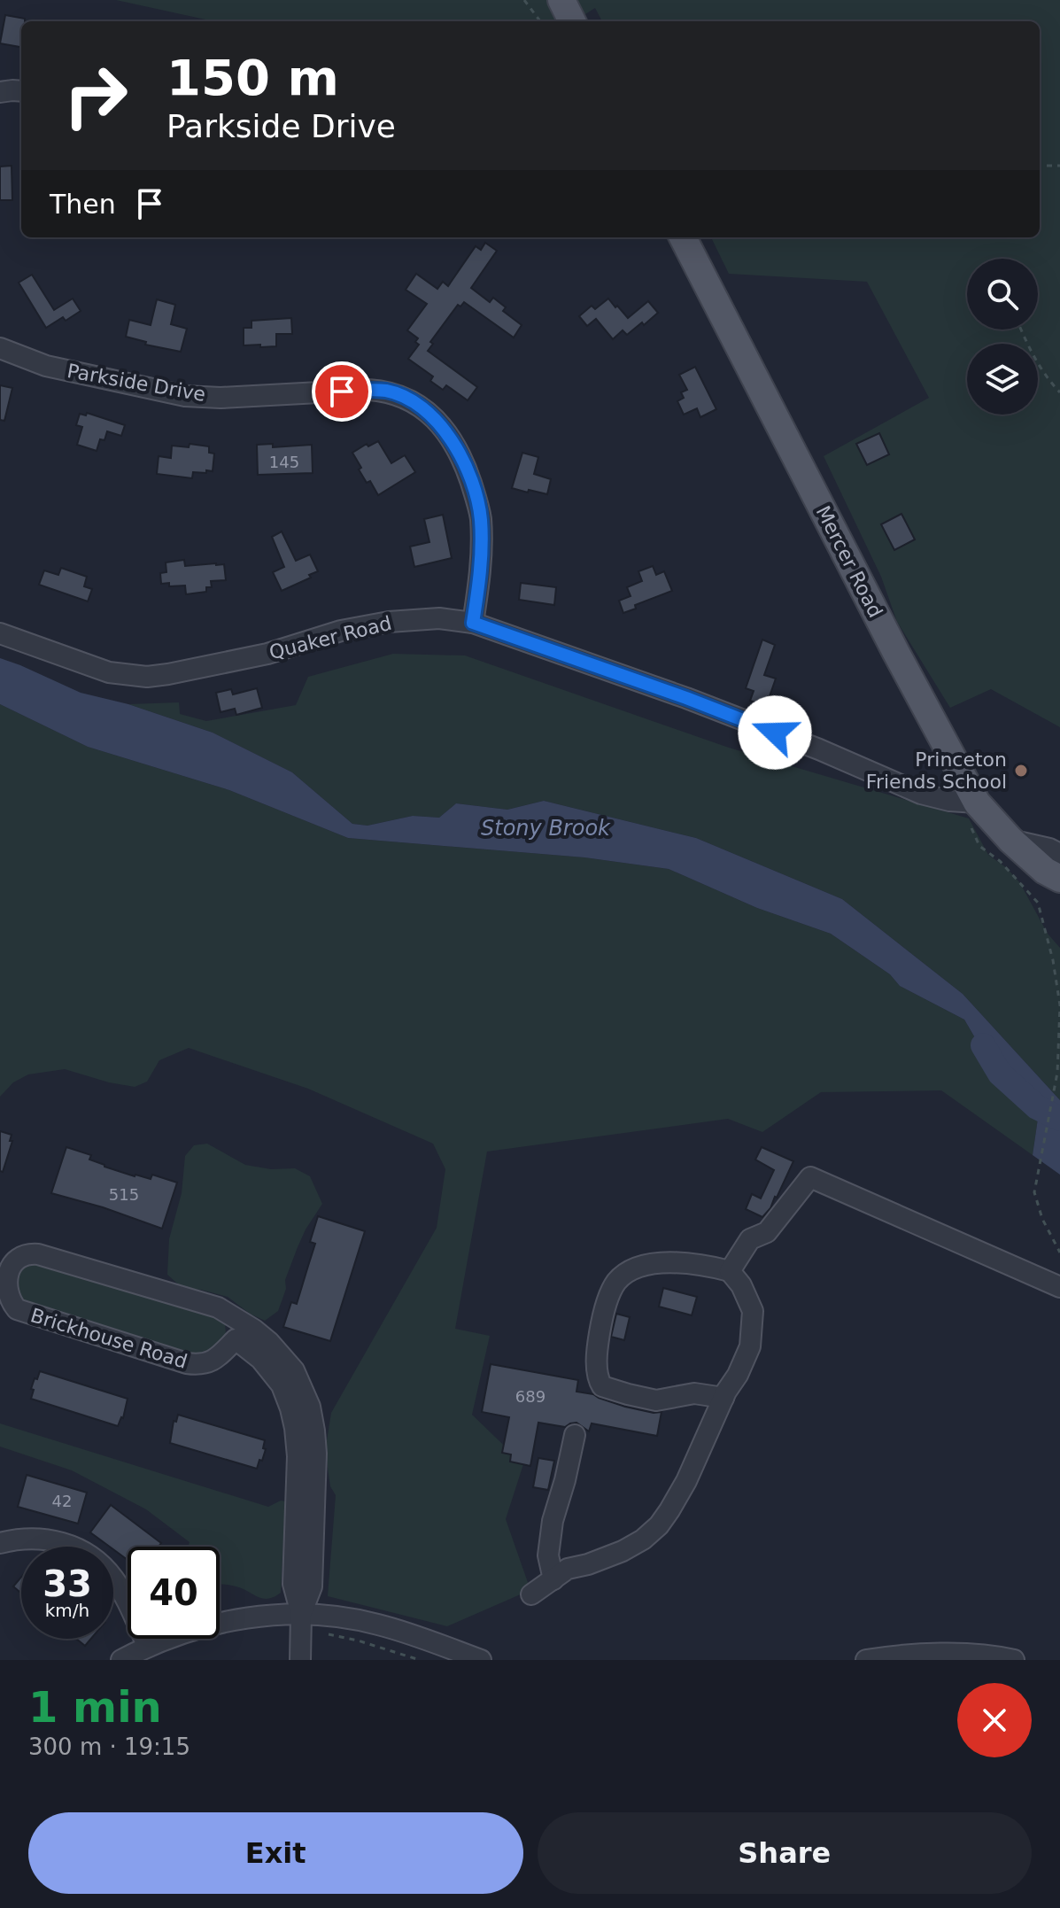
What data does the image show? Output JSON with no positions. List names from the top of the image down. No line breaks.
{"streets":{"main road":["Mercer Road"],"street":["Parkside Drive","Quaker Road","Brickhouse Road"]},"crossings":[["Parkside Drive","Quaker Road"],["Mercer Road","Quaker Road"]],"water":["Stony Brook"],"places":["Princeton Friends School"],"house_numbers":["145","515","689","42"],"page":{"turn":["150 m","Parkside Drive"],"then":"Then","speed":"33 km/h","limit":"40","heading":["1 min","300 m · 19:15"],"buttons":["Exit","Share"]}}
